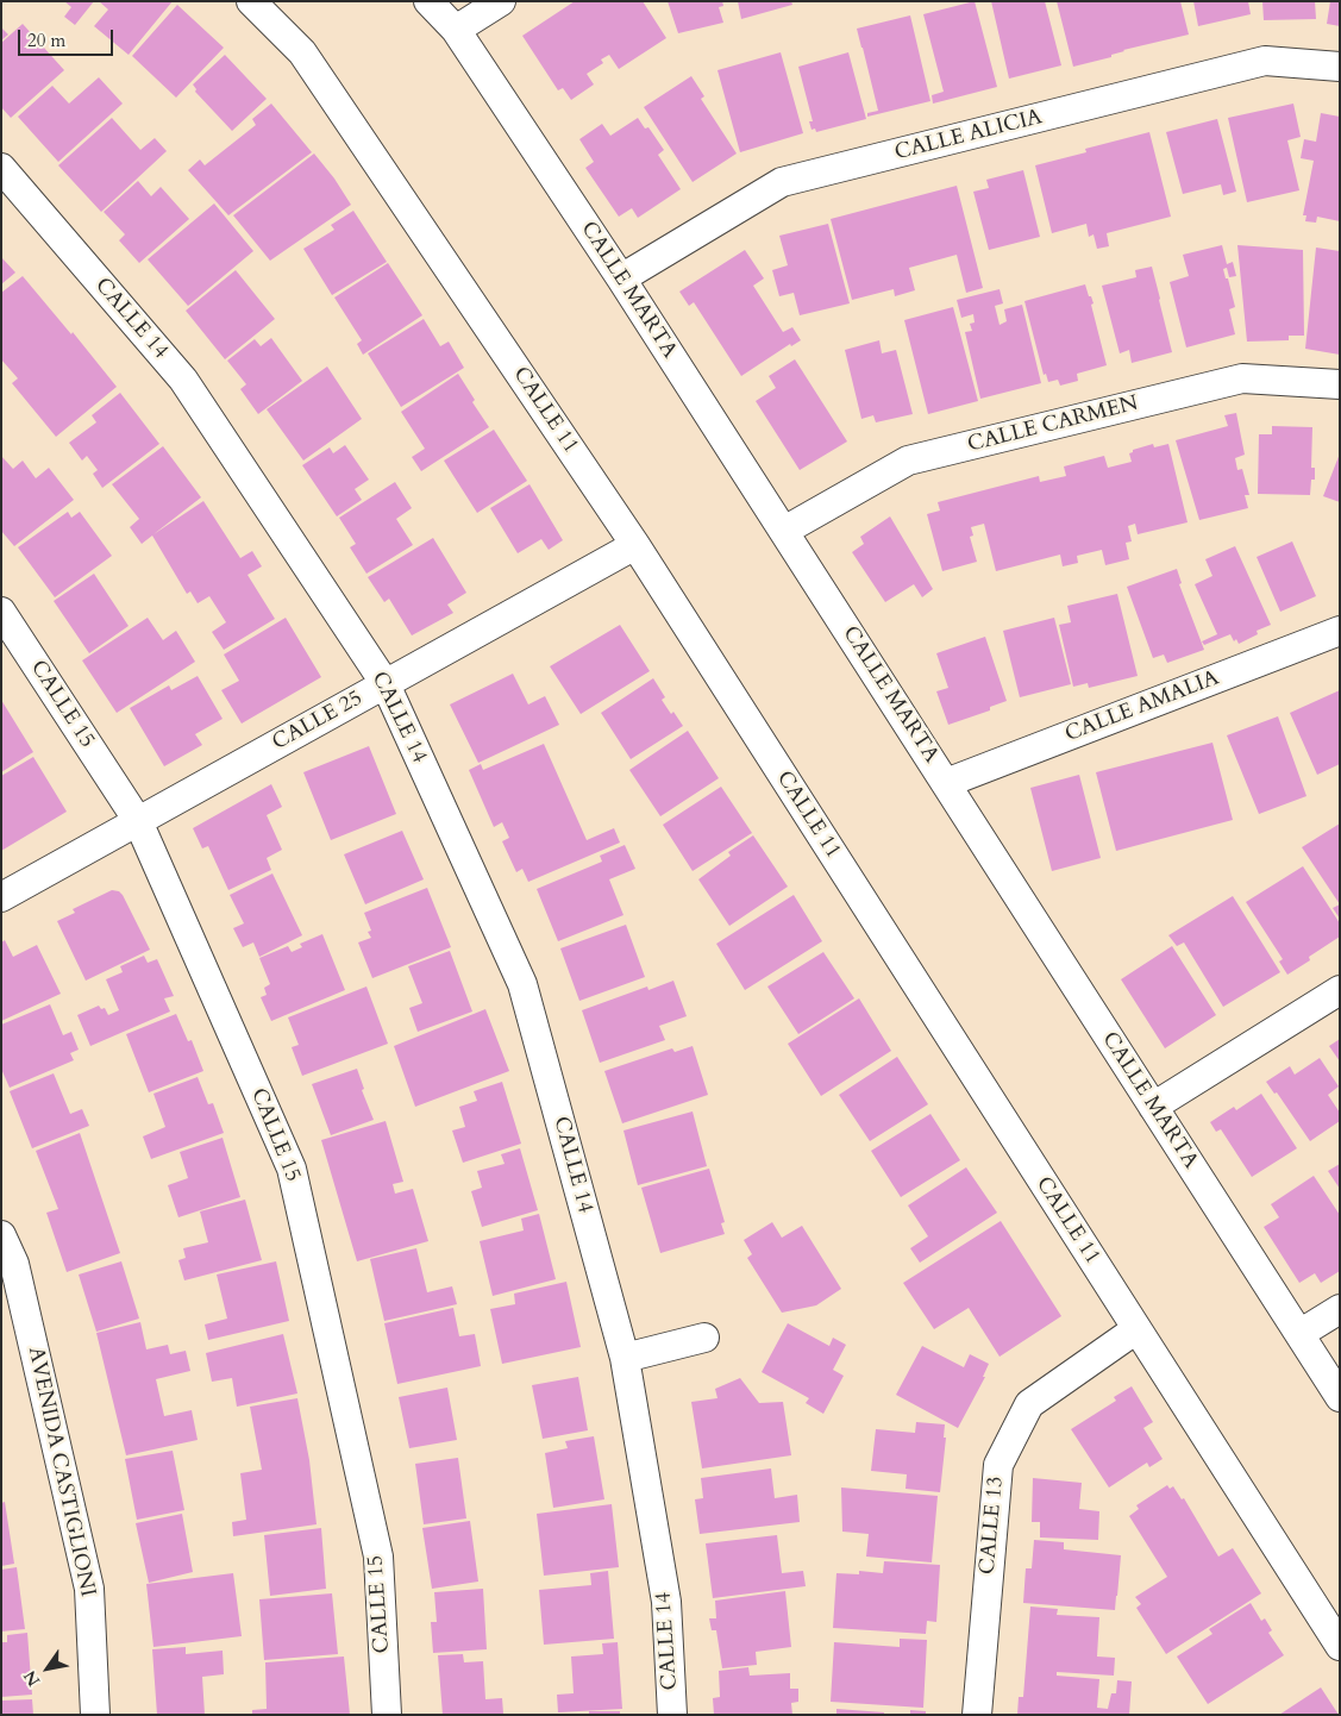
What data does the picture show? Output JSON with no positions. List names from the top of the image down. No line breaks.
{"streets":{"street":["CALLE ALICIA","CALLE MARTA","CALLE 14","CALLE 11","CALLE CARMEN","CALLE 15","CALLE AMALIA","CALLE 25","AVENIDA CASTIGLIONI","CALLE 13"]},"crossings":[["CALLE ALICIA","CALLE MARTA"],["CALLE MARTA","CALLE CARMEN"],["CALLE MARTA","CALLE AMALIA"],["CALLE 14","CALLE 25"],["CALLE 11","CALLE 25"],["CALLE 11","CALLE 13"],["CALLE 15","CALLE 25"]],"scale_bar":"20 m","north":"bottom left"}
